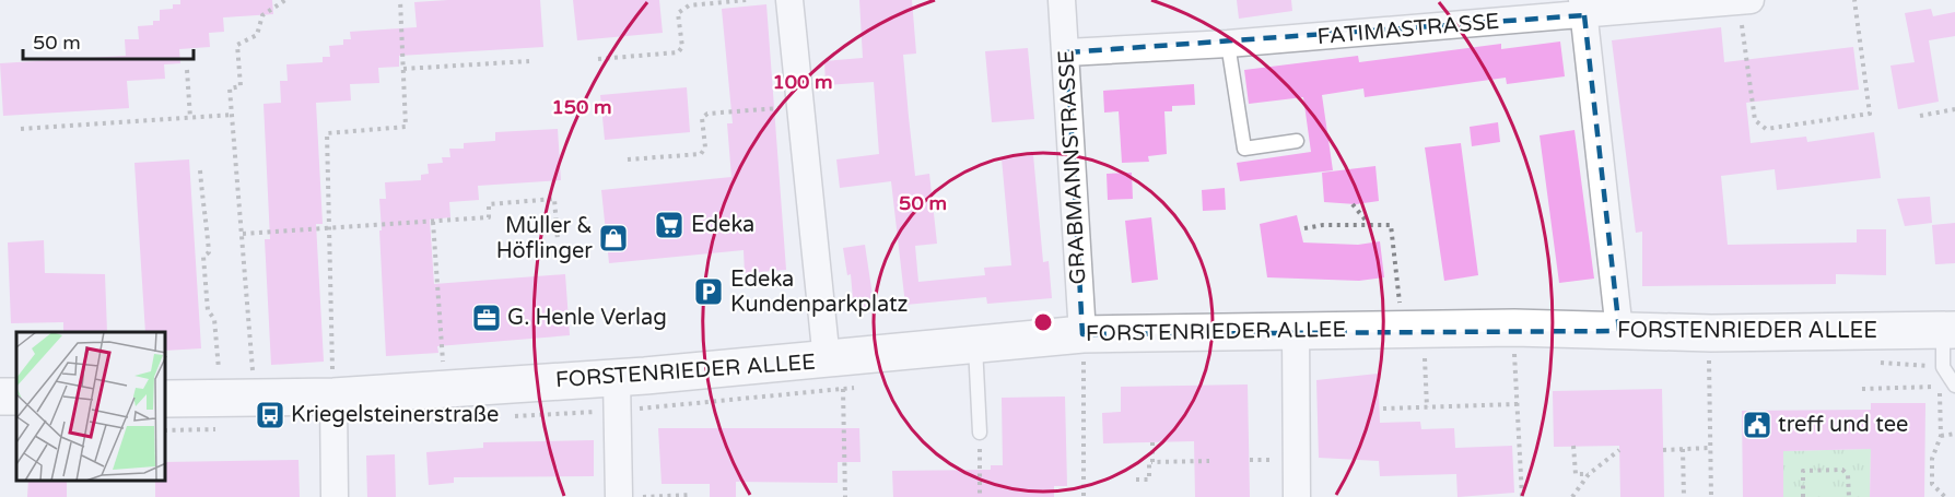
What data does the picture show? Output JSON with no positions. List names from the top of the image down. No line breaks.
{"streets":{"street":["FATIMASTRASSE","GRABMANNSTRASSE","FORSTENRIEDER ALLEE"]},"crossings":[["FATIMASTRASSE","GRABMANNSTRASSE"],["GRABMANNSTRASSE","FORSTENRIEDER ALLEE"]],"places":{"supermarket":["Edeka"],"shop":["Müller & Höflinger"],"parking":["Edeka Kundenparkplatz"],"office":["G. Henle Verlag"],"bus stop":["Kriegelsteinerstraße"],"public building":["treff und tee"]},"scale_bar":"50 m","rings":["100 m","150 m","50 m"]}
